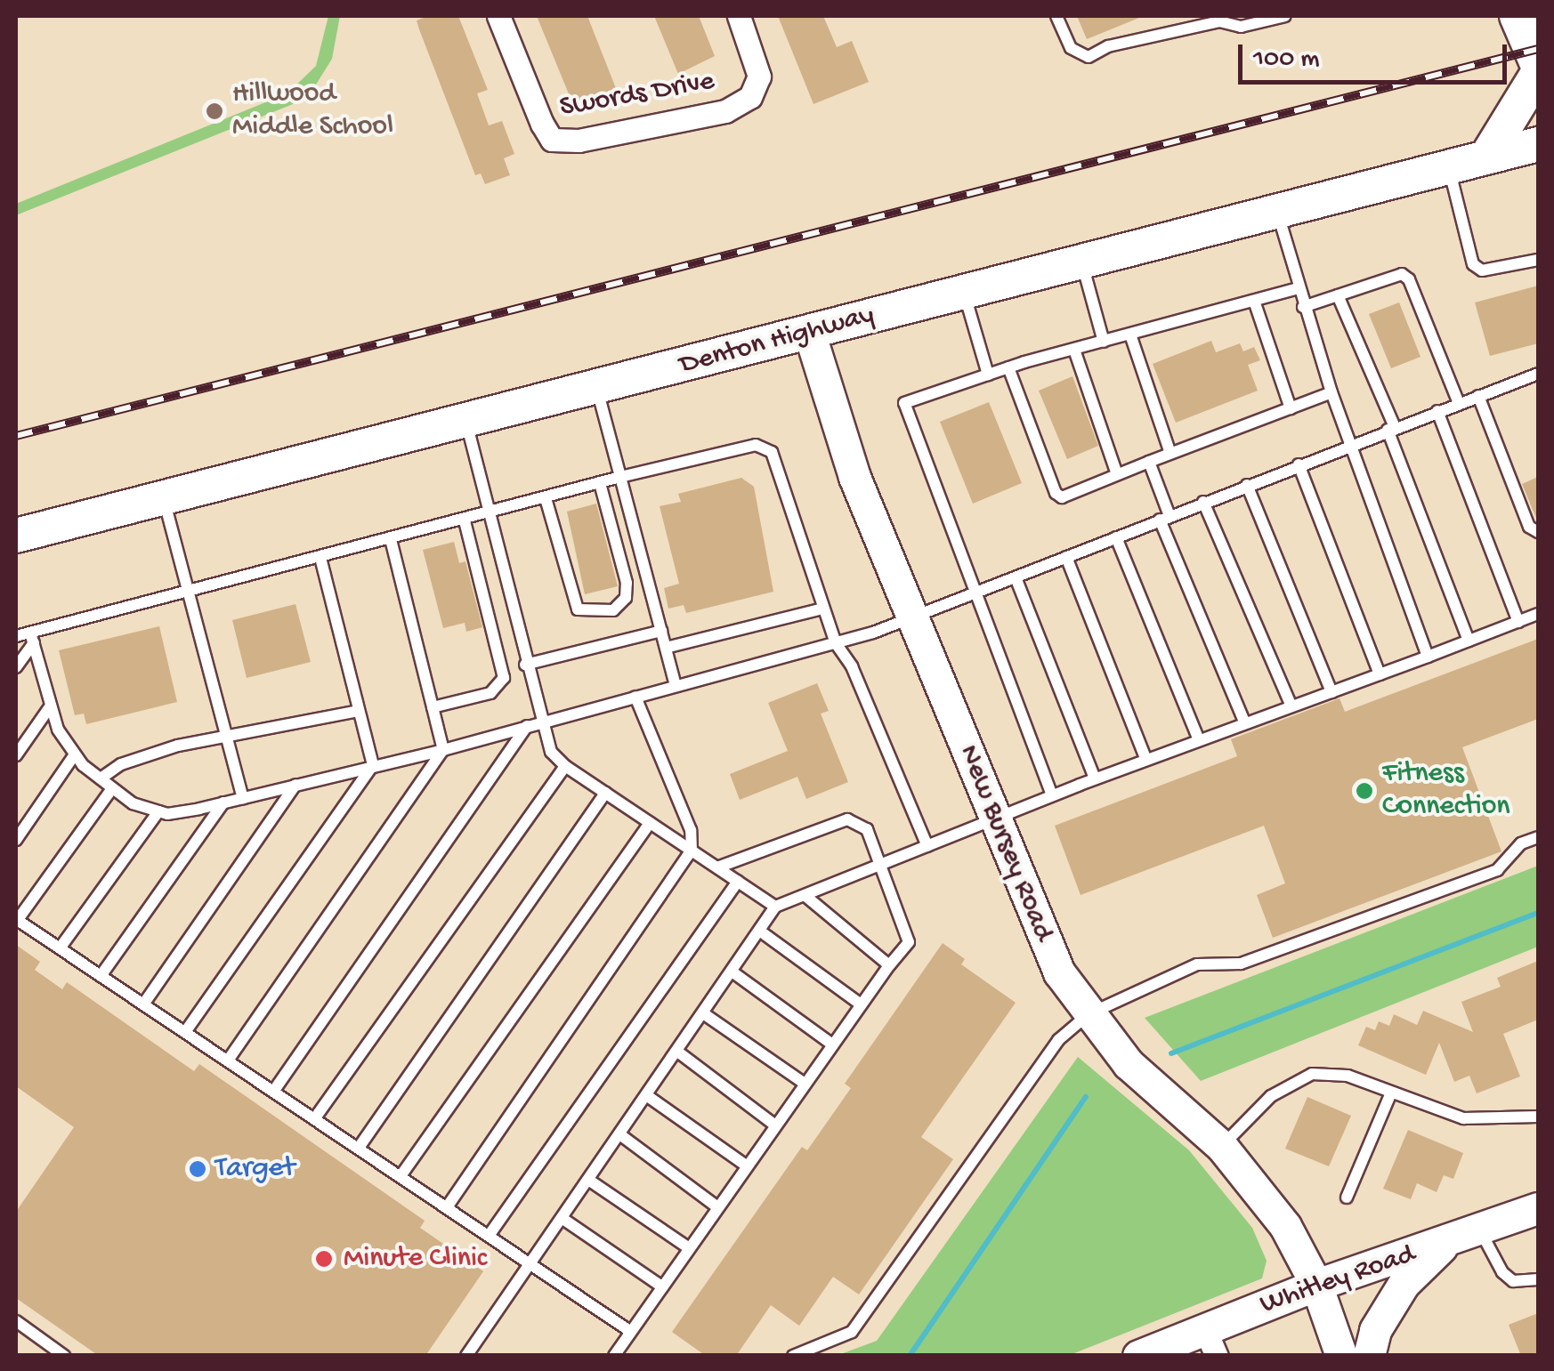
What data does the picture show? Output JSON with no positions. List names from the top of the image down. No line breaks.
{"streets":{"main road":["Denton Highway"],"street":["Swords Drive","New Bursey Road","Whitley Road"]},"crossings":[["Denton Highway","New Bursey Road"],["New Bursey Road","Whitley Road"]],"places":["Hillwood Middle School","Fitness Connection","Target","Minute Clinic"],"scale_bar":"100 m"}
